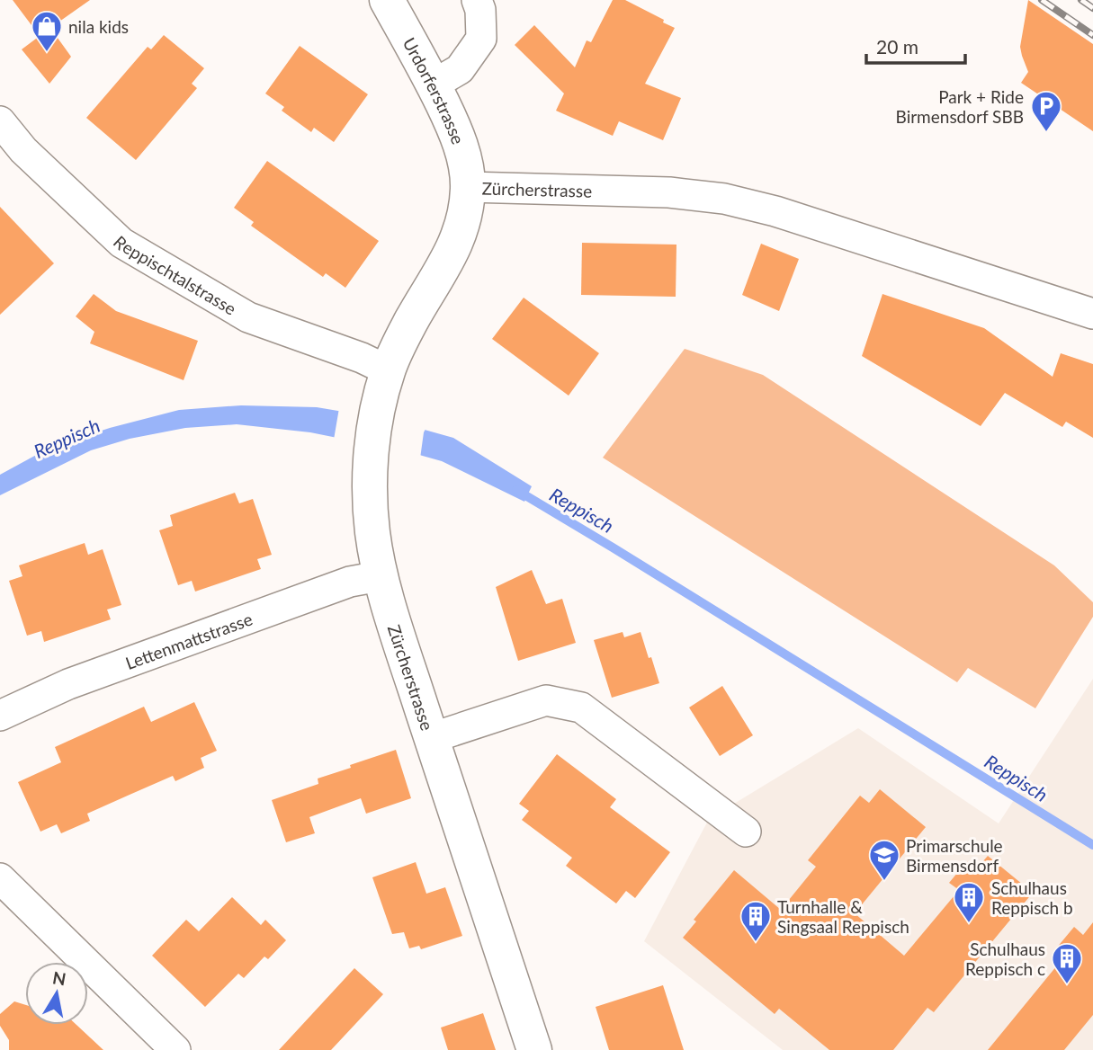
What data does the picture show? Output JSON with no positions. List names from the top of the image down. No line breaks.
{"streets":{"main road":["Urdorferstrasse","Zürcherstrasse"],"street":["Reppischtalstrasse","Lettenmattstrasse"]},"crossings":[["Urdorferstrasse","Zürcherstrasse"],["Zürcherstrasse","Reppischtalstrasse"],["Zürcherstrasse","Lettenmattstrasse"]],"water":["Reppisch"],"places":{"shop":["nila kids"],"parking":["Park + Ride Birmensdorf SBB"],"school or university":["Primarschule Birmensdorf"],"building":["Schulhaus Reppisch b","Turnhalle & Singsaal Reppisch","Schulhaus Reppisch c"]},"scale_bar":"20 m","north":"top"}
